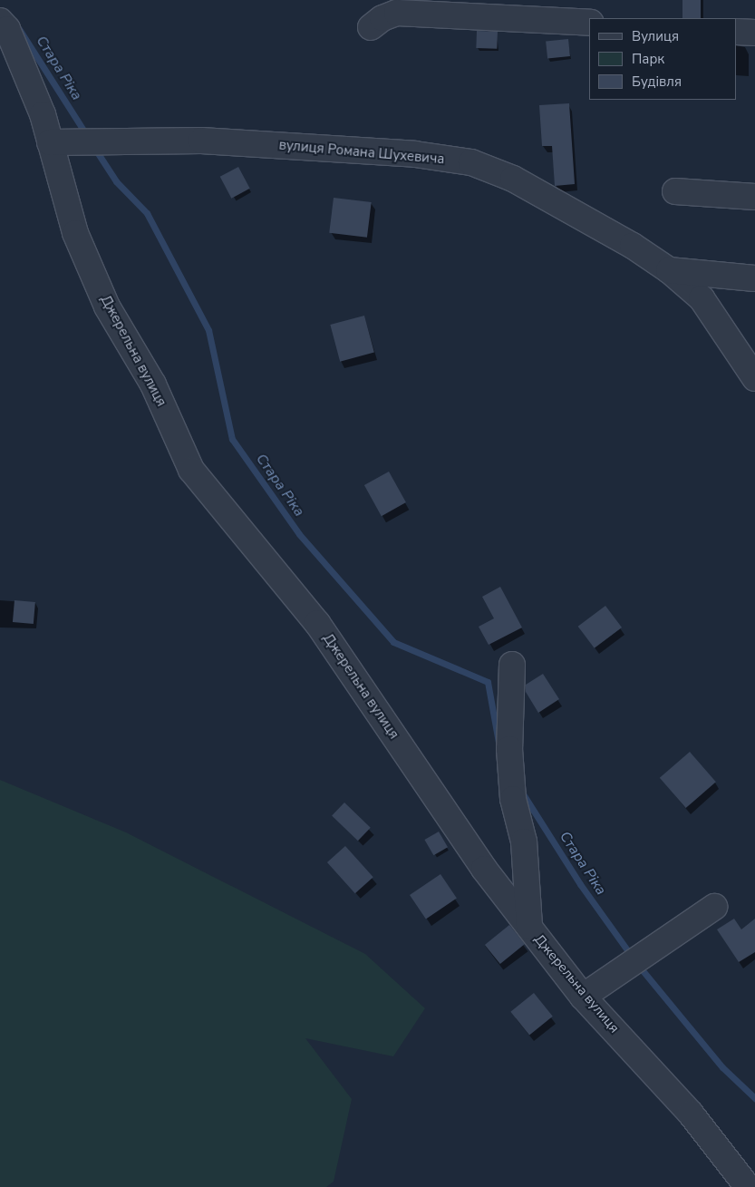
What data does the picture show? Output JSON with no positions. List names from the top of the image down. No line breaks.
{"streets":{"street":["вулиця Романа Шухевича","Джерельна вулиця"]},"crossings":[["вулиця Романа Шухевича","Джерельна вулиця"]],"water":["Стара Ріка"],"legend":["Вулиця","Парк","Будівля"]}
